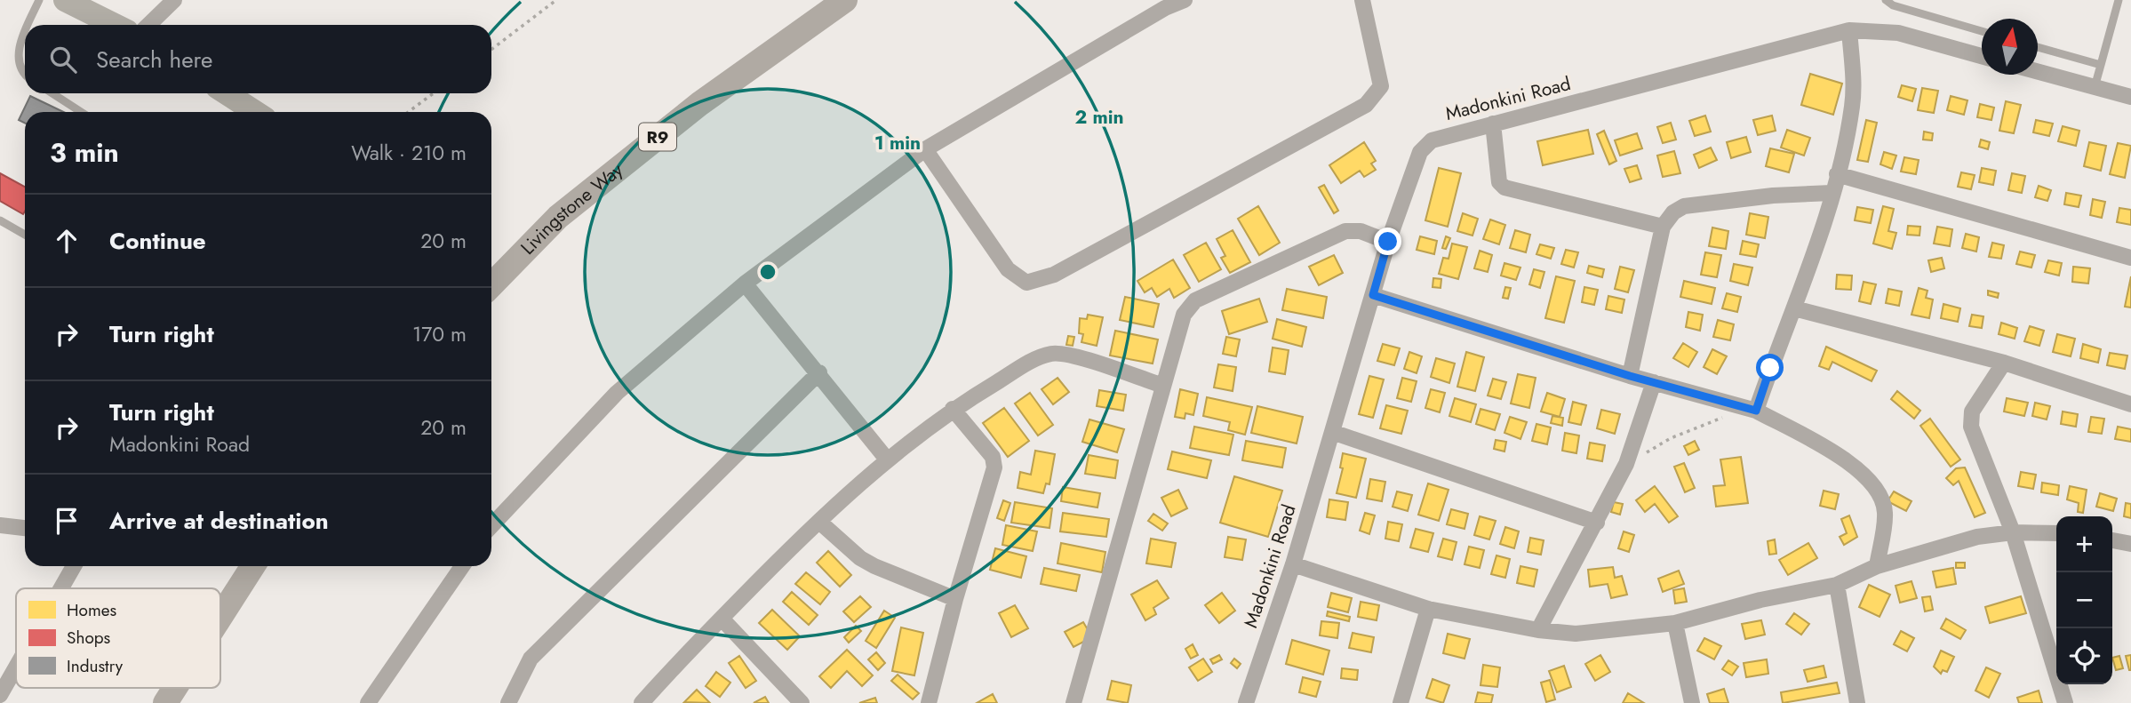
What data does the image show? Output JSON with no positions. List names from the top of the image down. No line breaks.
{"streets":{"highway":["R9","Livingstone Way"],"street":["Madonkini Road"]},"legend":["Homes","Shops","Industry"],"north":"top","page":{"search":"Search here","heading":["3 min","Walk · 210 m"],"list":[["Continue","20 m"],["Turn right","170 m"],["Turn right","Madonkini Road","20 m"],"Arrive at destination"],"map_buttons":["+","−"]},"rings":["2 min","1 min"]}
